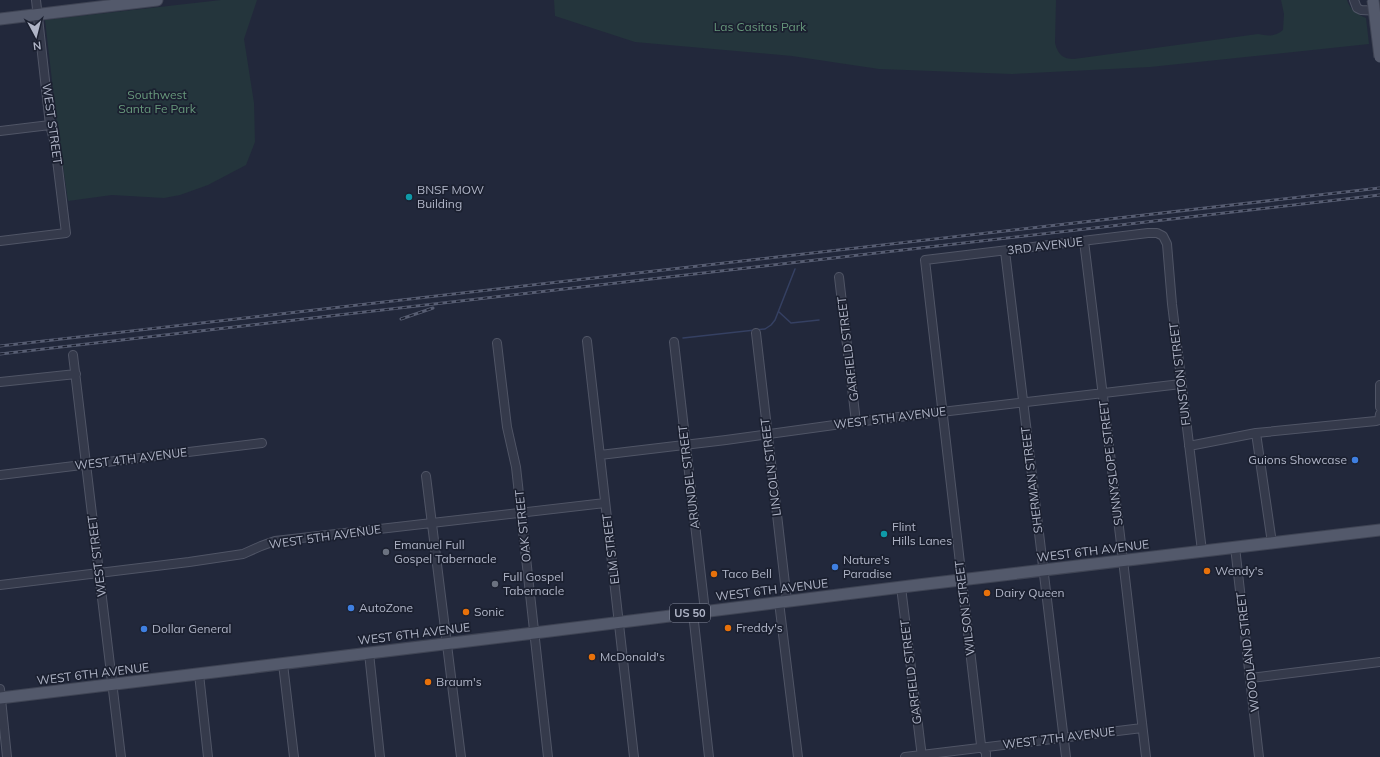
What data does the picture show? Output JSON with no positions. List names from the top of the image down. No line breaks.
{"streets":{"main road":["WEST 6TH AVENUE","US 50"],"street":["WEST STREET","3RD AVENUE","GARFIELD STREET","FUNSTON STREET","WEST 5TH AVENUE","WEST 4TH AVENUE","SUNNYSLOPE STREET","LINCOLN STREET","ARUNDEL STREET","SHERMAN STREET","OAK STREET","ELM STREET","WILSON STREET","WOODLAND STREET","WEST 7TH AVENUE"]},"crossings":[["WEST STREET","WEST 5TH AVENUE"],["WEST STREET","WEST 4TH AVENUE"],["WEST STREET","WEST 6TH AVENUE"],["3RD AVENUE","FUNSTON STREET"],["3RD AVENUE","SUNNYSLOPE STREET"],["3RD AVENUE","SHERMAN STREET"],["3RD AVENUE","WILSON STREET"],["GARFIELD STREET","WEST 5TH AVENUE"],["GARFIELD STREET","WEST 6TH AVENUE"],["GARFIELD STREET","WEST 7TH AVENUE"],["FUNSTON STREET","WEST 5TH AVENUE"],["FUNSTON STREET","WEST 6TH AVENUE"],["WEST 5TH AVENUE","SUNNYSLOPE STREET"],["WEST 5TH AVENUE","LINCOLN STREET"],["WEST 5TH AVENUE","ARUNDEL STREET"],["WEST 5TH AVENUE","SHERMAN STREET"],["WEST 5TH AVENUE","OAK STREET"],["WEST 5TH AVENUE","ELM STREET"],["WEST 5TH AVENUE","WILSON STREET"],["SUNNYSLOPE STREET","WEST 6TH AVENUE"],["SUNNYSLOPE STREET","WEST 7TH AVENUE"],["LINCOLN STREET","WEST 6TH AVENUE"],["ARUNDEL STREET","WEST 6TH AVENUE"],["SHERMAN STREET","WEST 6TH AVENUE"],["SHERMAN STREET","WEST 7TH AVENUE"],["OAK STREET","WEST 6TH AVENUE"],["ELM STREET","WEST 6TH AVENUE"],["WEST 6TH AVENUE","WILSON STREET"],["WEST 6TH AVENUE","WOODLAND STREET"],["WILSON STREET","WEST 7TH AVENUE"]],"parks":["Las Casitas Park","Southwest Santa Fe Park"],"places":["BNSF MOW Building","Guions Showcase","Flint Hills Lanes","Emanuel Full Gospel Tabernacle","Nature's Paradise","Wendy's","Taco Bell","Full Gospel Tabernacle","Dairy Queen","AutoZone","Sonic","Freddy's","Dollar General","McDonald's","Braum's"],"north":"bottom"}
